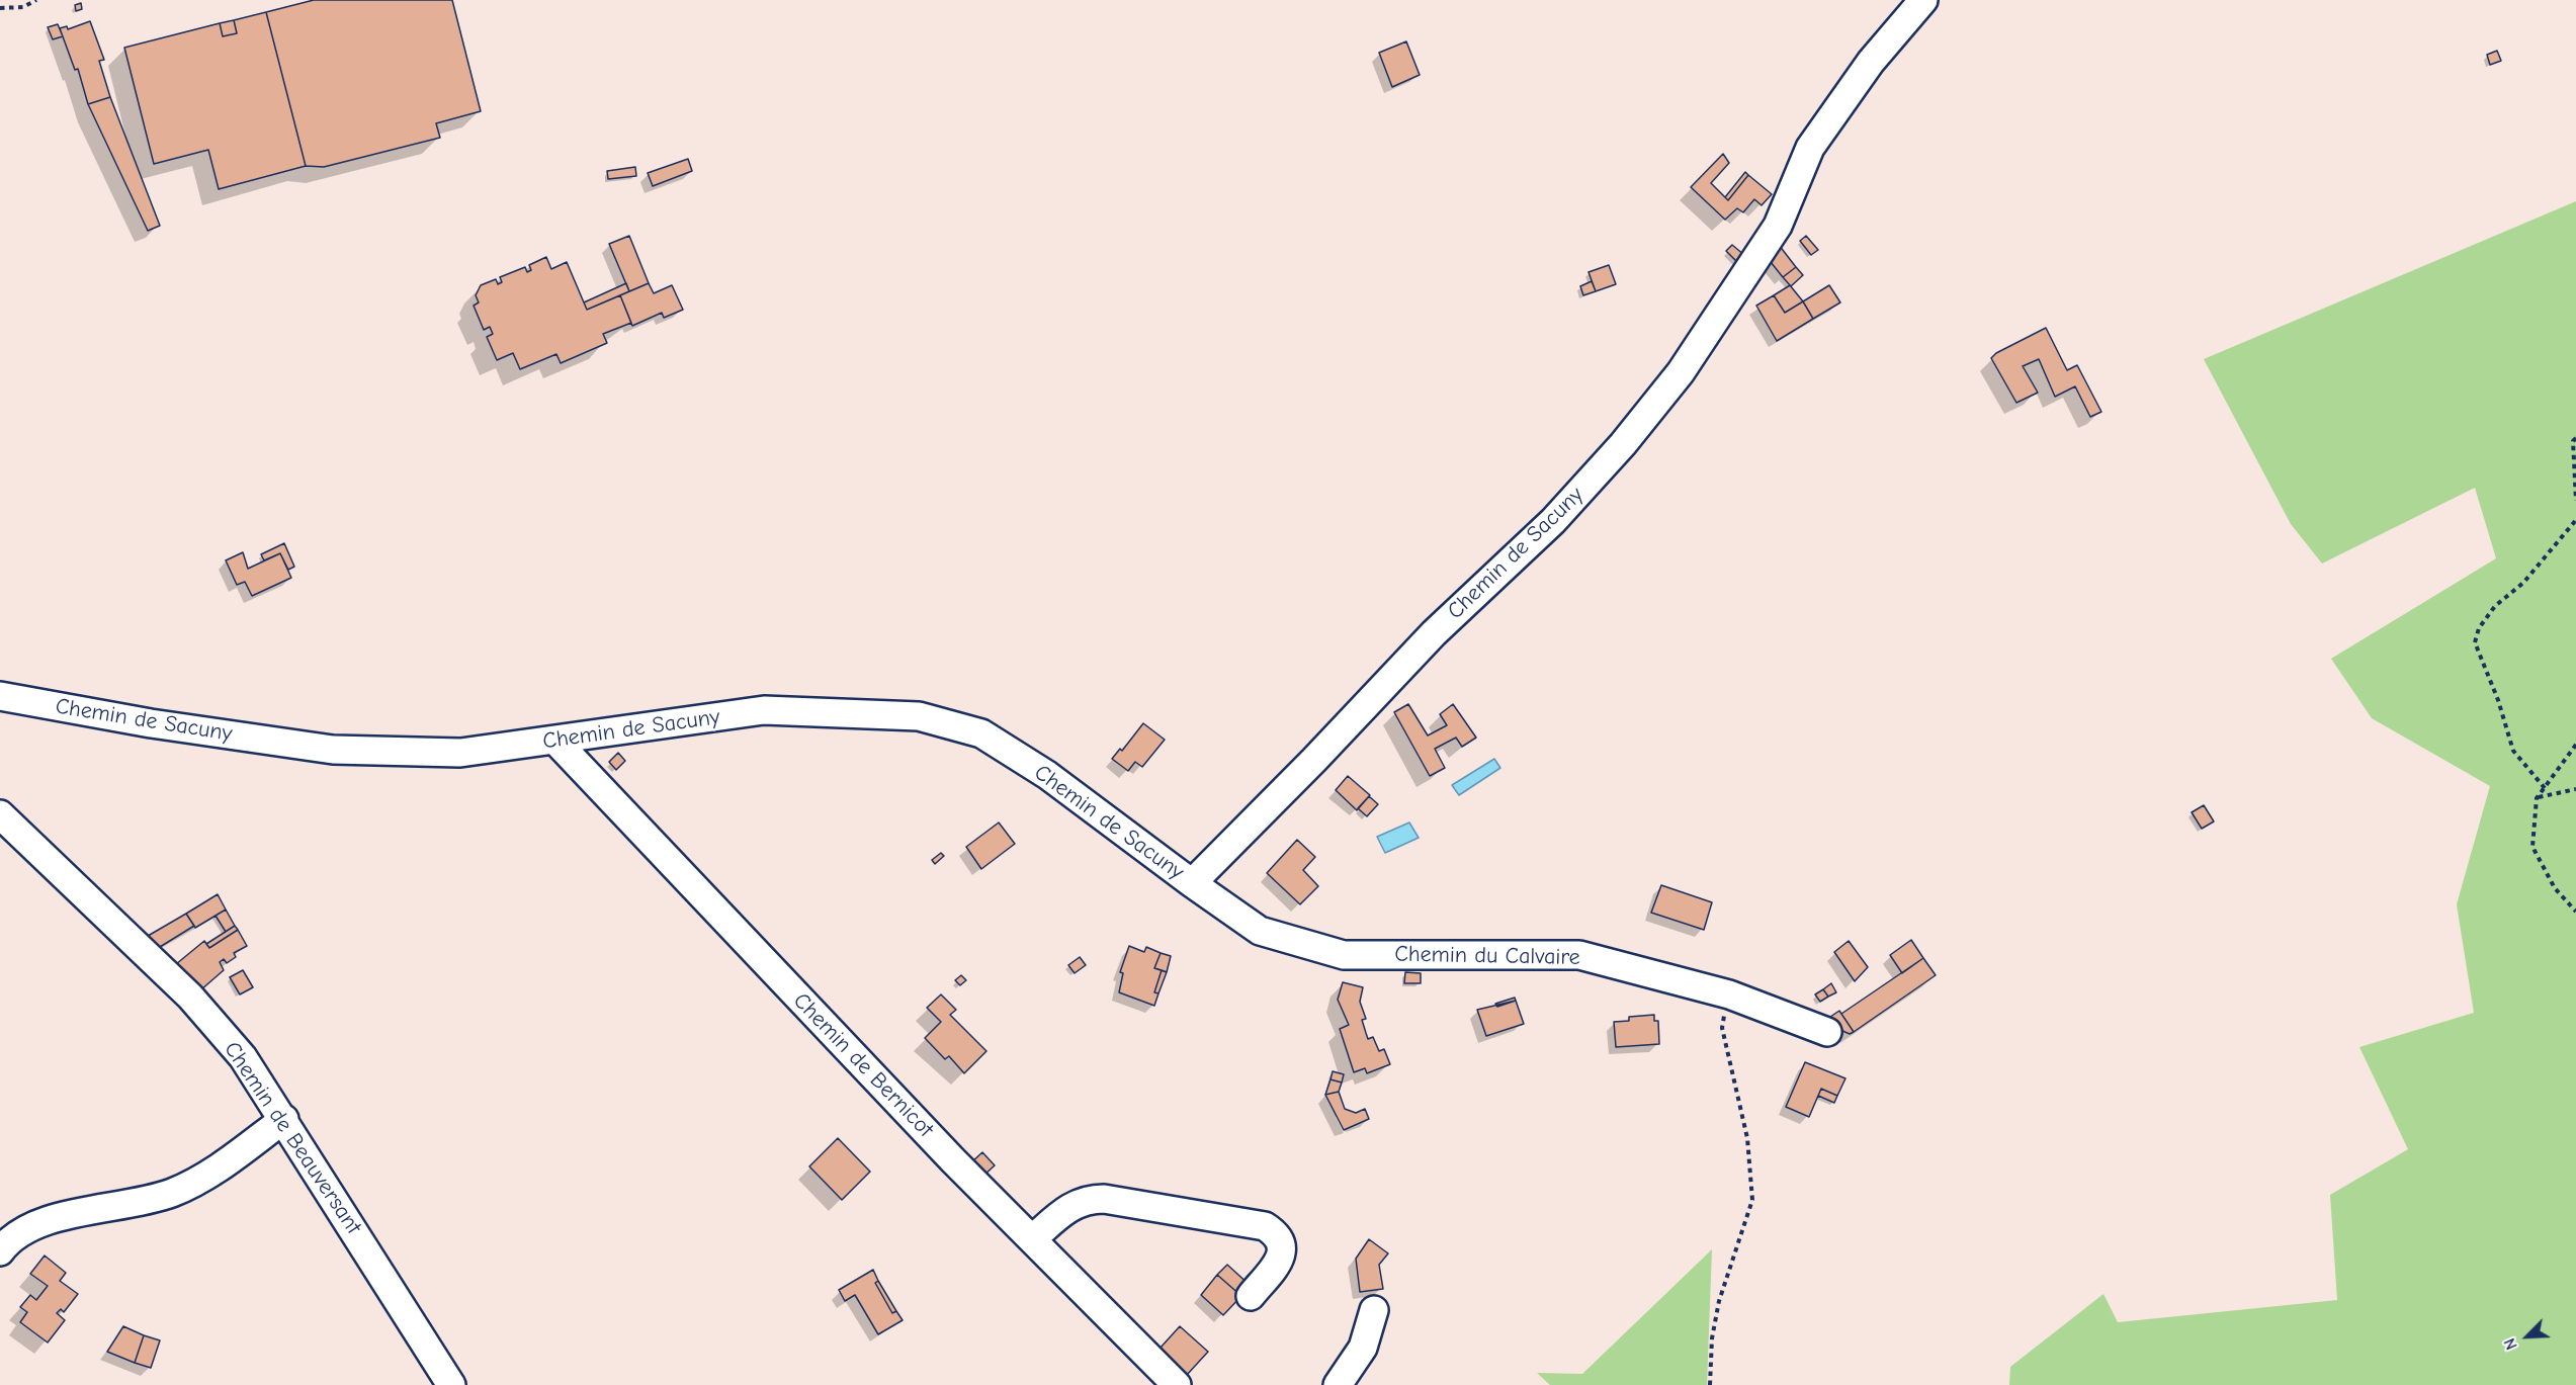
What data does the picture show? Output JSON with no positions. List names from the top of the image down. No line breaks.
{"streets":{"street":["Chemin de Sacuny","Chemin du Calvaire","Chemin de Bernicot","Chemin de Beauversant"]},"crossings":[["Chemin de Sacuny","Chemin du Calvaire"],["Chemin de Sacuny","Chemin de Bernicot"]],"north":"bottom left"}
